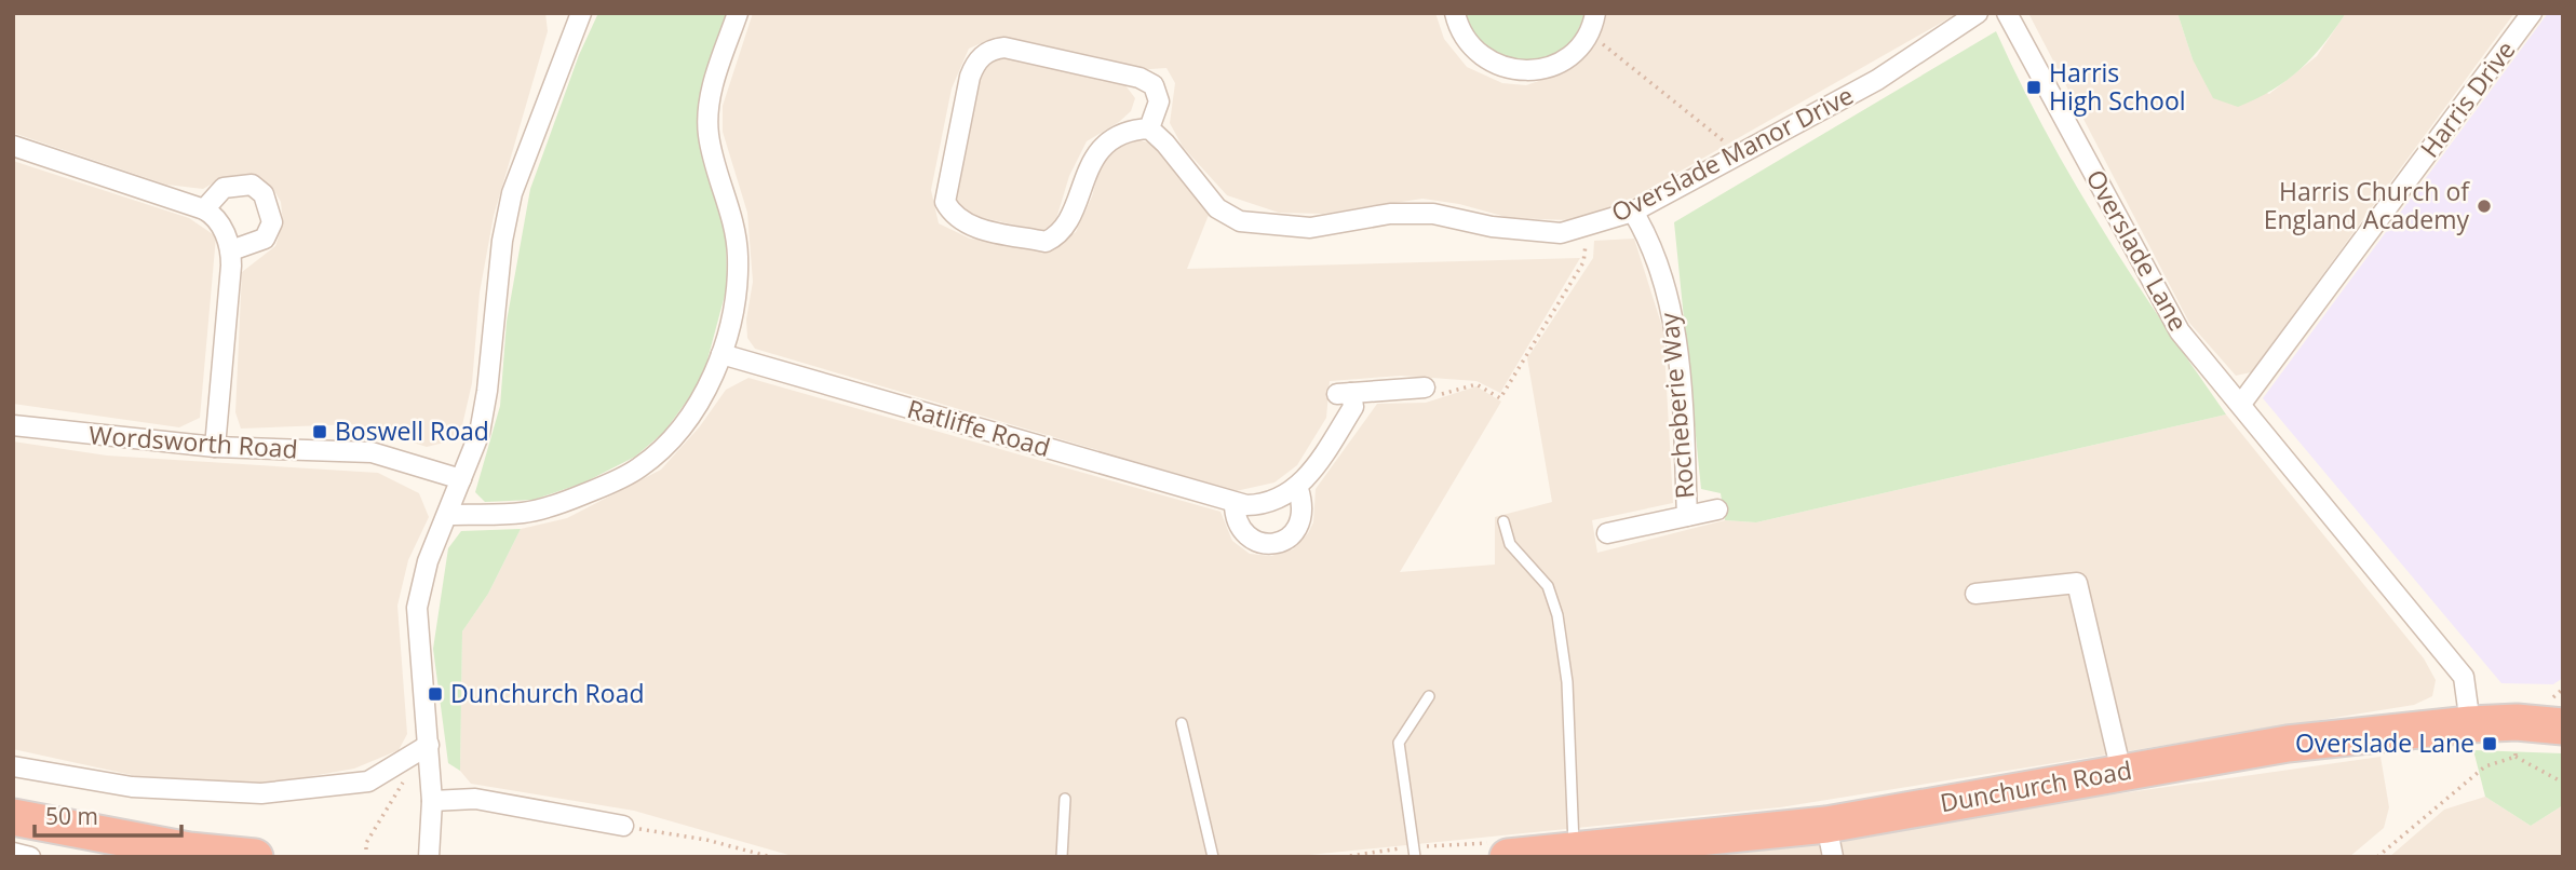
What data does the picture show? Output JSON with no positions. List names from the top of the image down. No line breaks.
{"streets":{"highway":["Dunchurch Road"],"street":["Harris Drive","Overslade Manor Drive","Overslade Lane","Rocheberie Way","Ratliffe Road","Wordsworth Road"]},"crossings":[["Harris Drive","Overslade Lane"],["Overslade Manor Drive","Rocheberie Way"],["Overslade Lane","Dunchurch Road"]],"places":{"transit":["Harris High School","Boswell Road","Dunchurch Road","Overslade Lane"],"other":["Harris Church of England Academy"]},"scale_bar":"50 m"}
